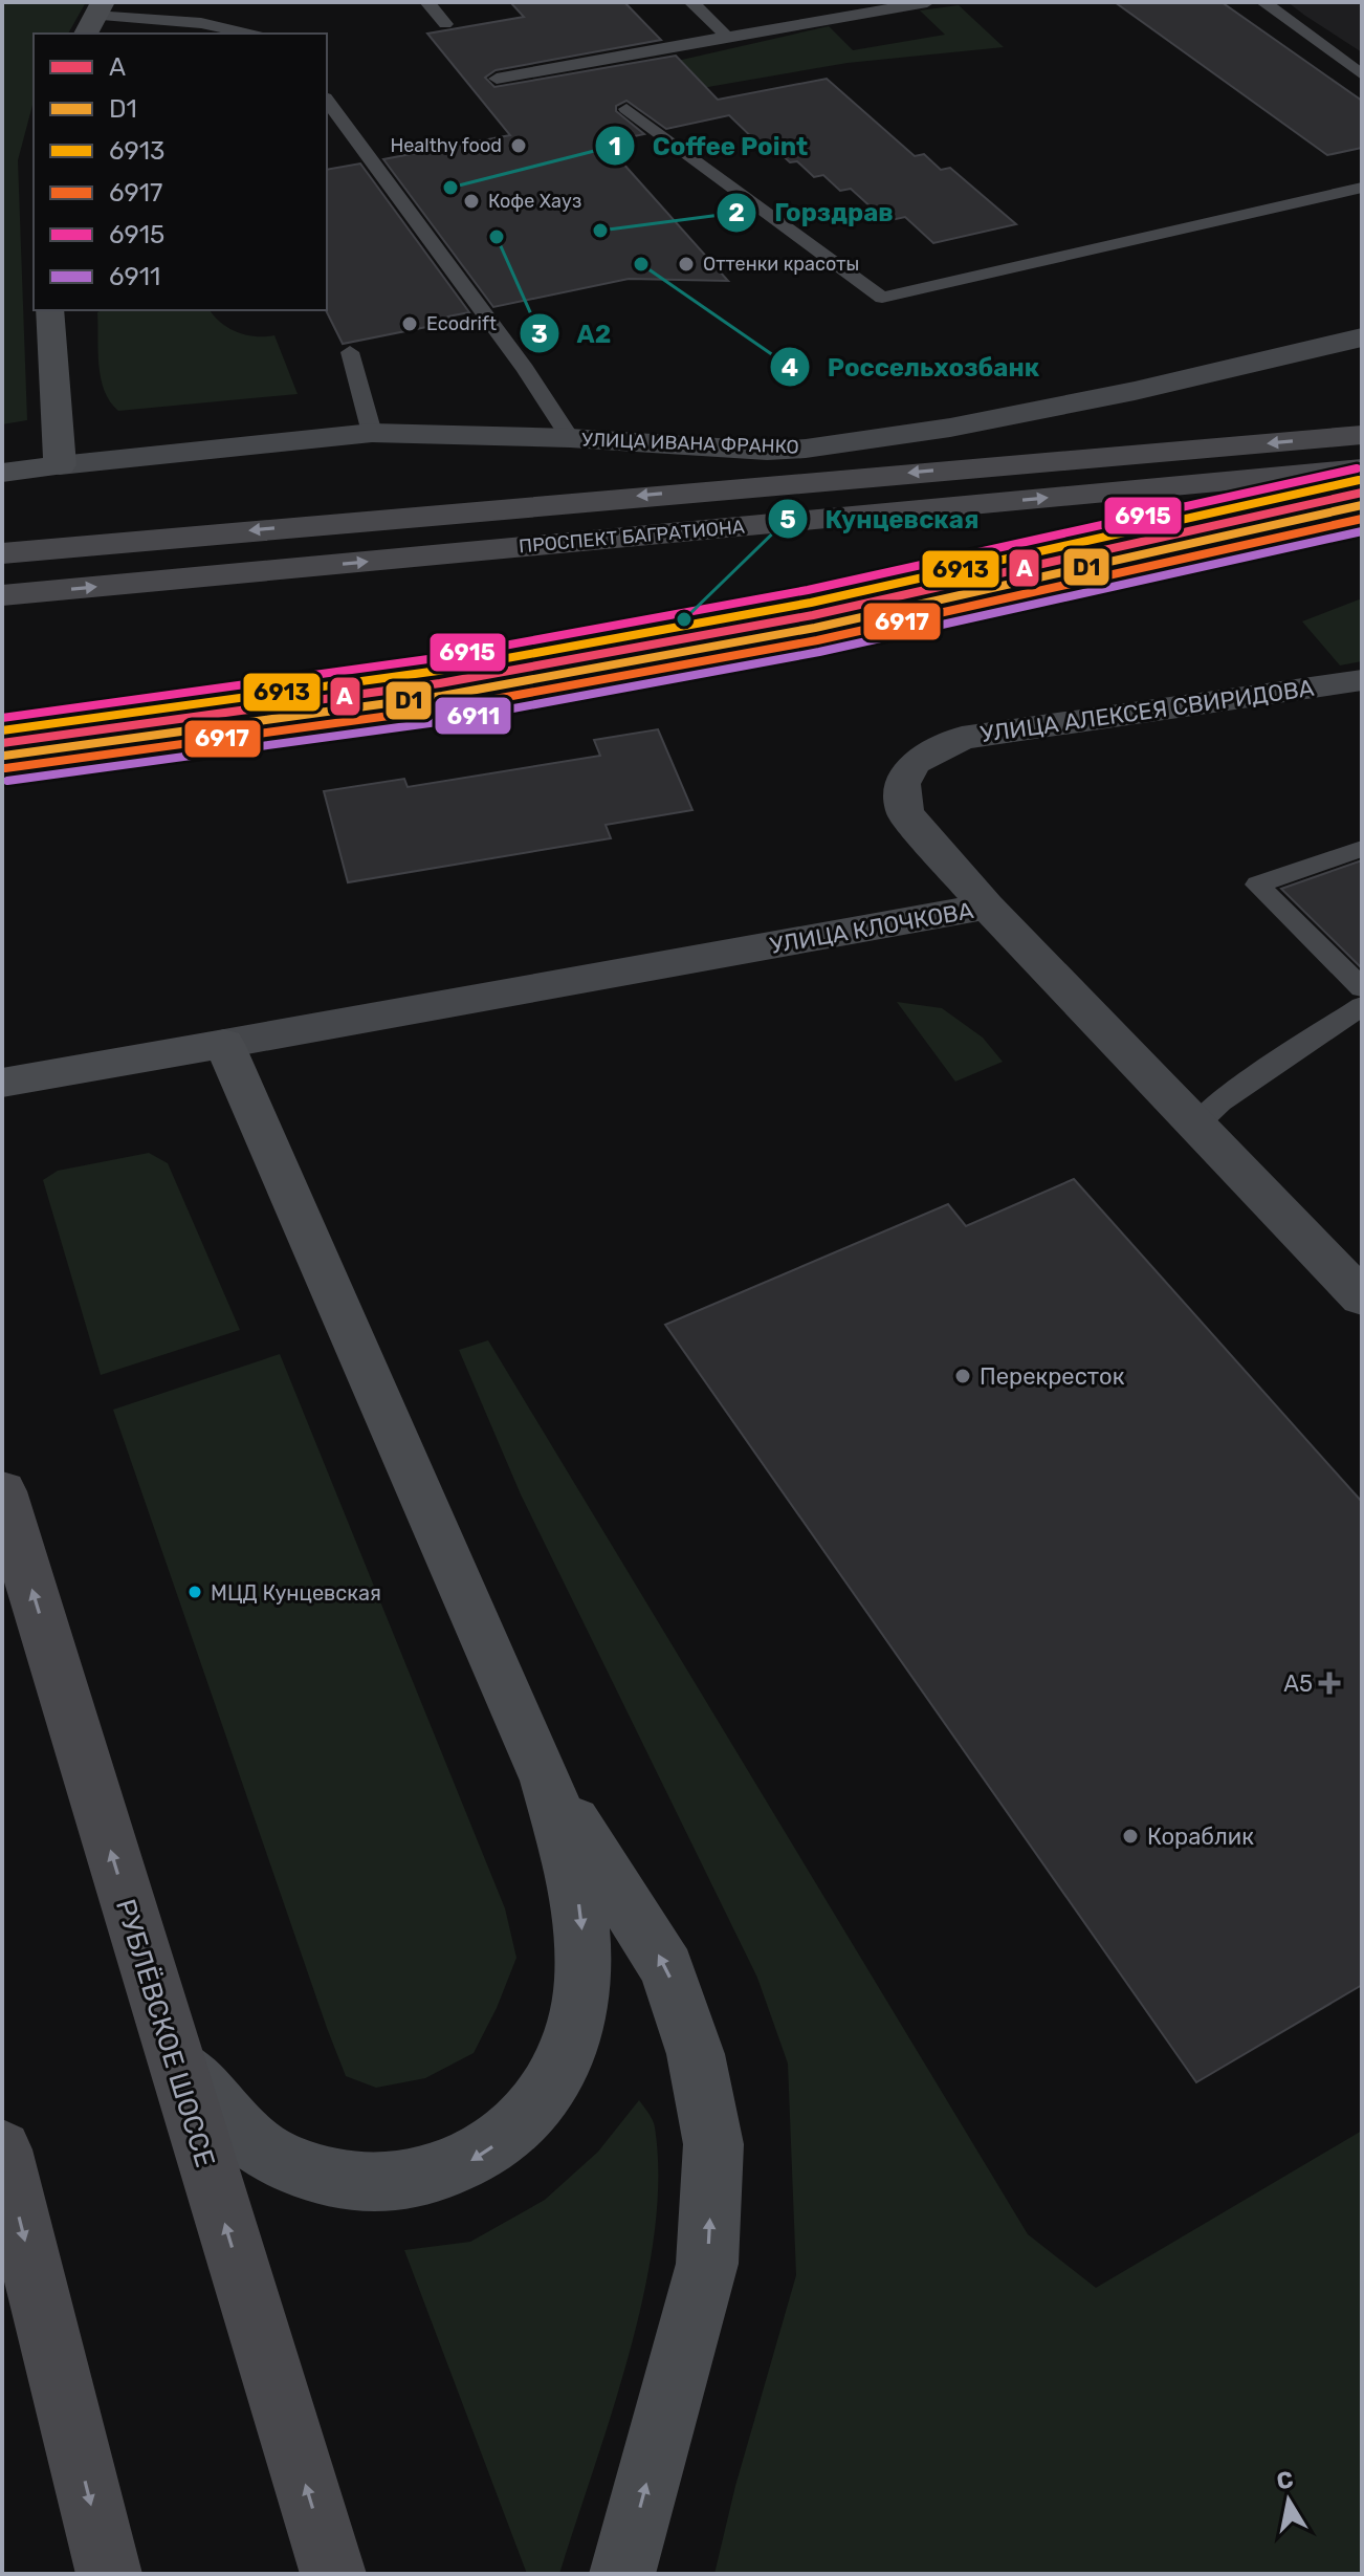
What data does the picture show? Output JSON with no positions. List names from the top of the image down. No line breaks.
{"streets":{"main road":["ПРОСПЕКТ БАГРАТИОНА","РУБЛЁВСКОЕ ШОССЕ"],"street":["УЛИЦА ИВАНА ФРАНКО","УЛИЦА АЛЕКСЕЯ СВИРИДОВА","УЛИЦА КЛОЧКОВА"]},"crossings":[["УЛИЦА АЛЕКСЕЯ СВИРИДОВА","УЛИЦА КЛОЧКОВА"]],"places":{"other":["Healthy food","Coffee Point","Кофе Хауз","Горздрав","А2","Россельхозбанк","Оттенки красоты","Ecodrift","Кунцевская","Перекресток","МЦД Кунцевская","Кораблик"],"health":["А5"]},"lines":["transit line 6915","transit line 6913","transit line A","transit line D1","transit line 6917","transit line 6911"],"legend":["A","D1","6913","6917","6915","6911"],"north":"top"}
